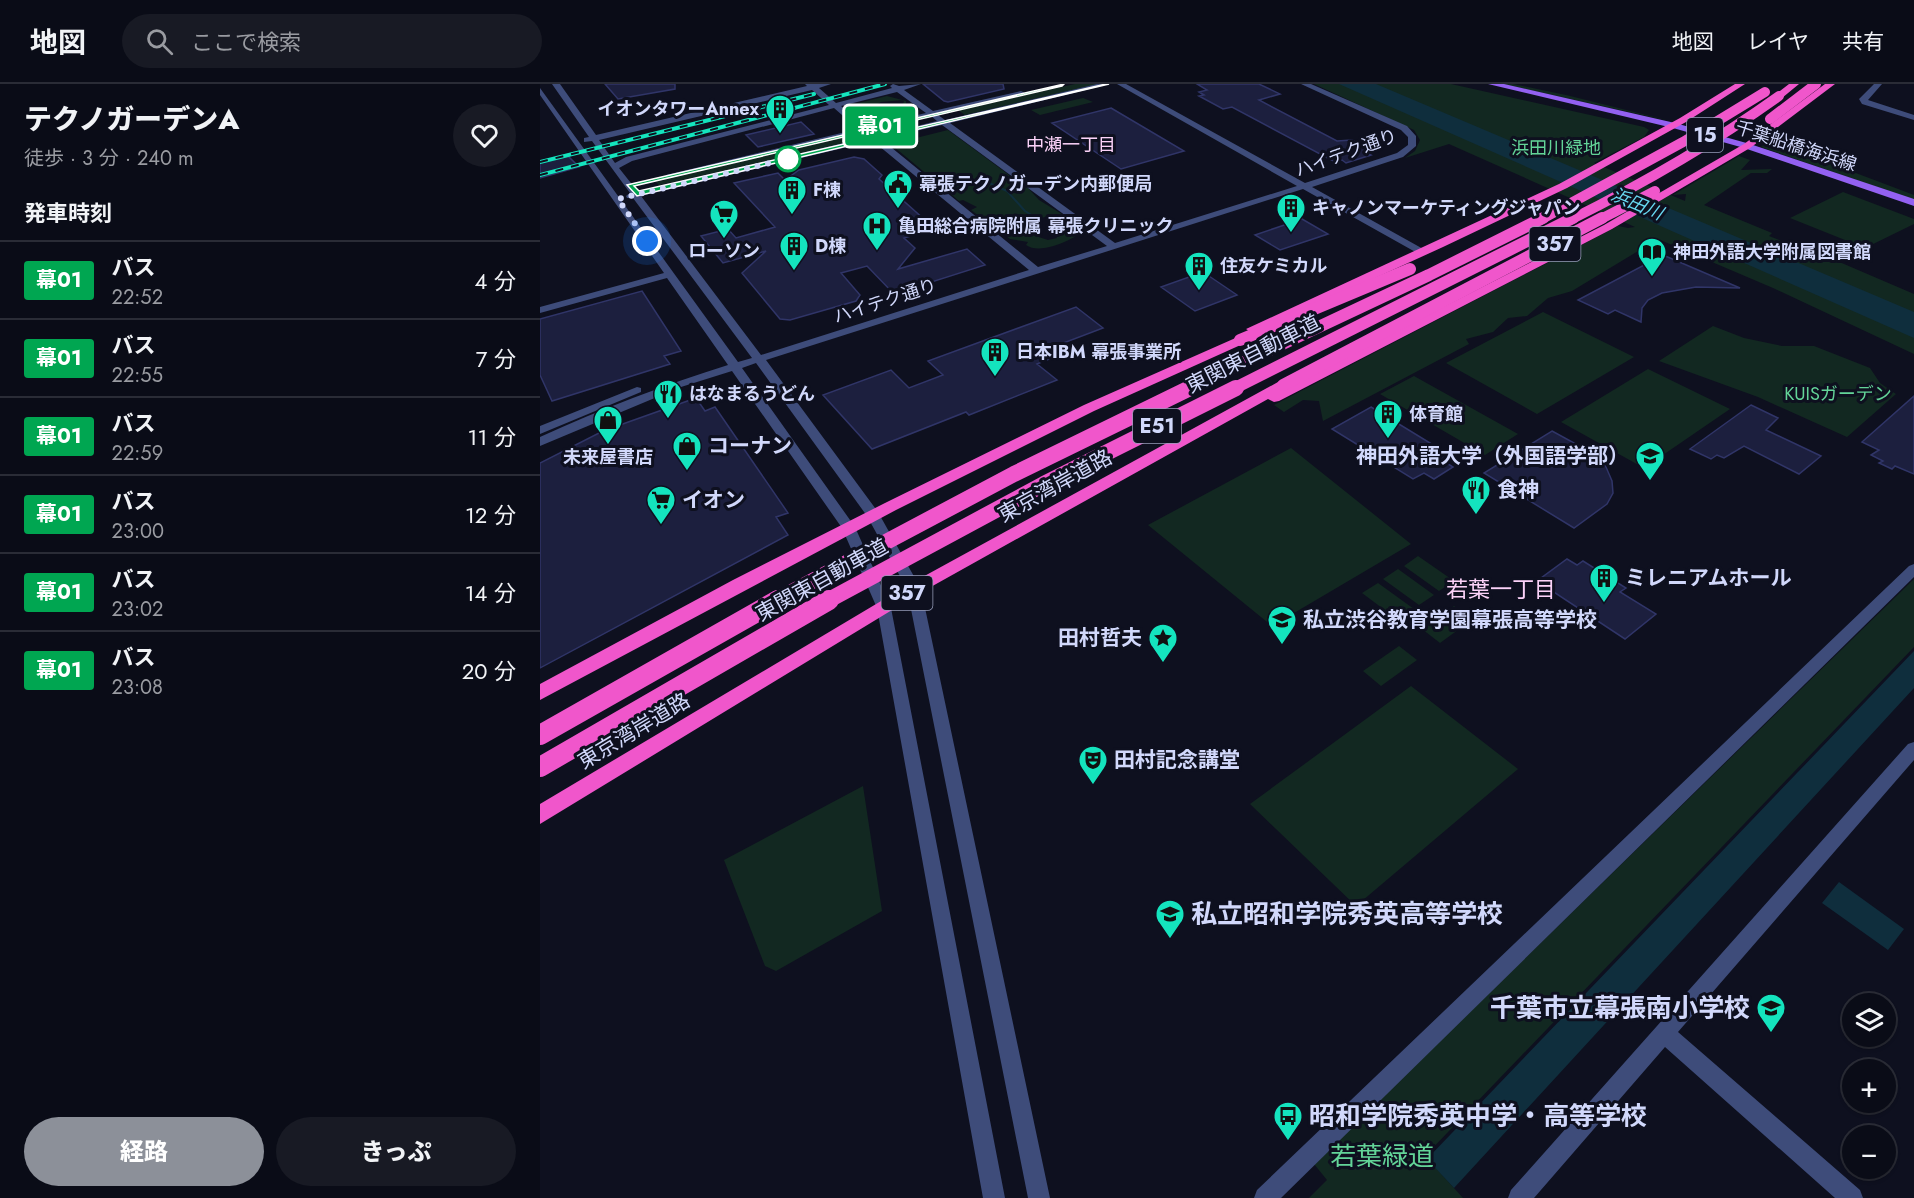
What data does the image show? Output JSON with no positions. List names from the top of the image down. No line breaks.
{"streets":{"highway":["357","東関東自動車道","E51","東京湾岸道路"],"main road":["15","千葉船橋海浜線"],"street":["ハイテク通り"]},"crossings":[["千葉船橋海浜線","357"]],"districts":["中瀬一丁目","若葉一丁目"],"water":["浜田川"],"parks":["浜田川緑地","KUISガーデン","若葉緑道"],"places":{"building":["イオンタワーAnnex","F棟","キャノンマーケティングジャパン","D棟","住友ケミカル","日本IBM 幕張事業所","体育館","ミレニアムホール"],"public building":["幕張テクノガーデン内郵便局"],"supermarket":["ローソン","イオン"],"hospital":["亀田総合病院附属 幕張クリニック"],"library":["神田外語大学附属図書館"],"restaurant":["はなまるうどん","食神"],"shop":["未来屋書店","コーナン"],"school or university":["神田外語大学（外国語学部）","私立渋谷教育学園幕張高等学校","私立昭和学院秀英高等学校","千葉市立幕張南小学校"],"place":["田村哲夫"],"theatre":["田村記念講堂"],"bus stop":["昭和学院秀英中学・高等学校"]},"lines":["bus line 幕01"],"page":{"header":"地図","search":"ここで検索","nav":["地図","レイヤ","共有"],"heading":[["テクノガーデンA","徒歩 · 3 分 · 240 m"],"発車時刻"],"on_map":"幕01","list":[{"mark":"幕01","name":"バス","note":"22:52","value":"4 分"},{"mark":"幕01","name":"バス","note":"22:55","value":"7 分"},{"mark":"幕01","name":"バス","note":"22:59","value":"11 分"},{"mark":"幕01","name":"バス","note":"23:00","value":"12 分"},{"mark":"幕01","name":"バス","note":"23:02","value":"14 分"},{"mark":"幕01","name":"バス","note":"23:08","value":"20 分"}],"map_buttons":["+","−"],"buttons":["経路","きっぷ"]}}
